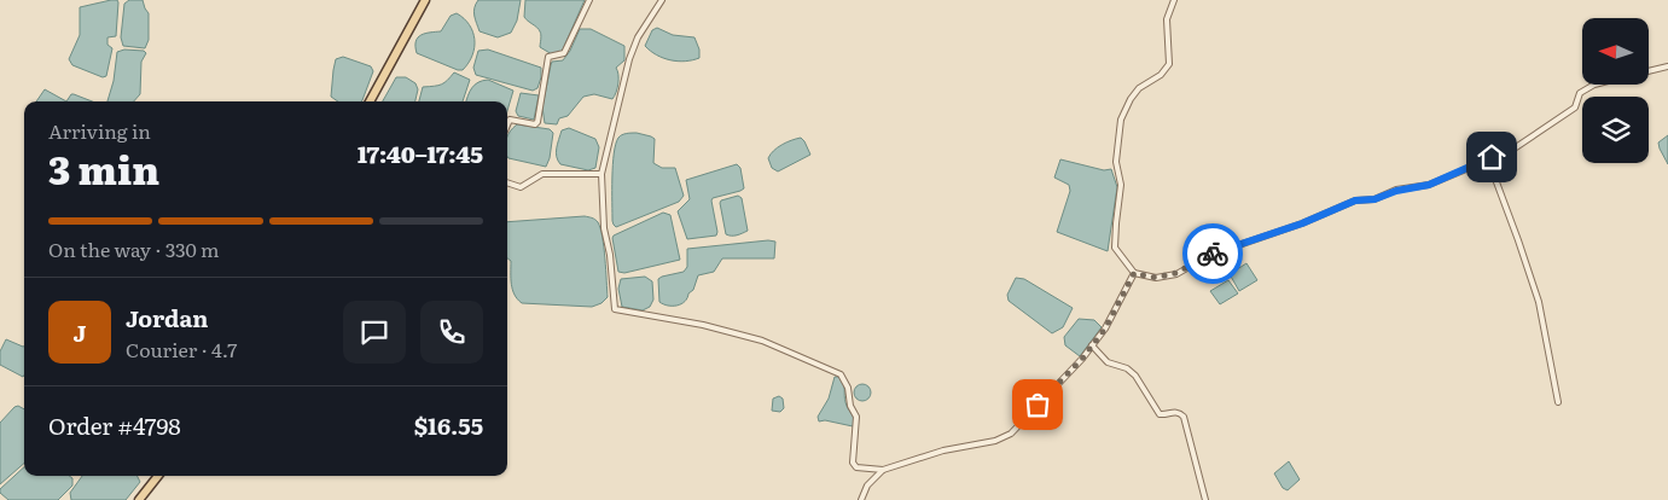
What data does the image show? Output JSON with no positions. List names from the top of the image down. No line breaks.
{"north":"left","page":{"heading":["3 min","Arriving in","17:40–17:45"],"panel":["Jordan","Courier · 4.7","Order #4798","$16.55"],"bar":"On the way · 330 m","round":"J"}}
